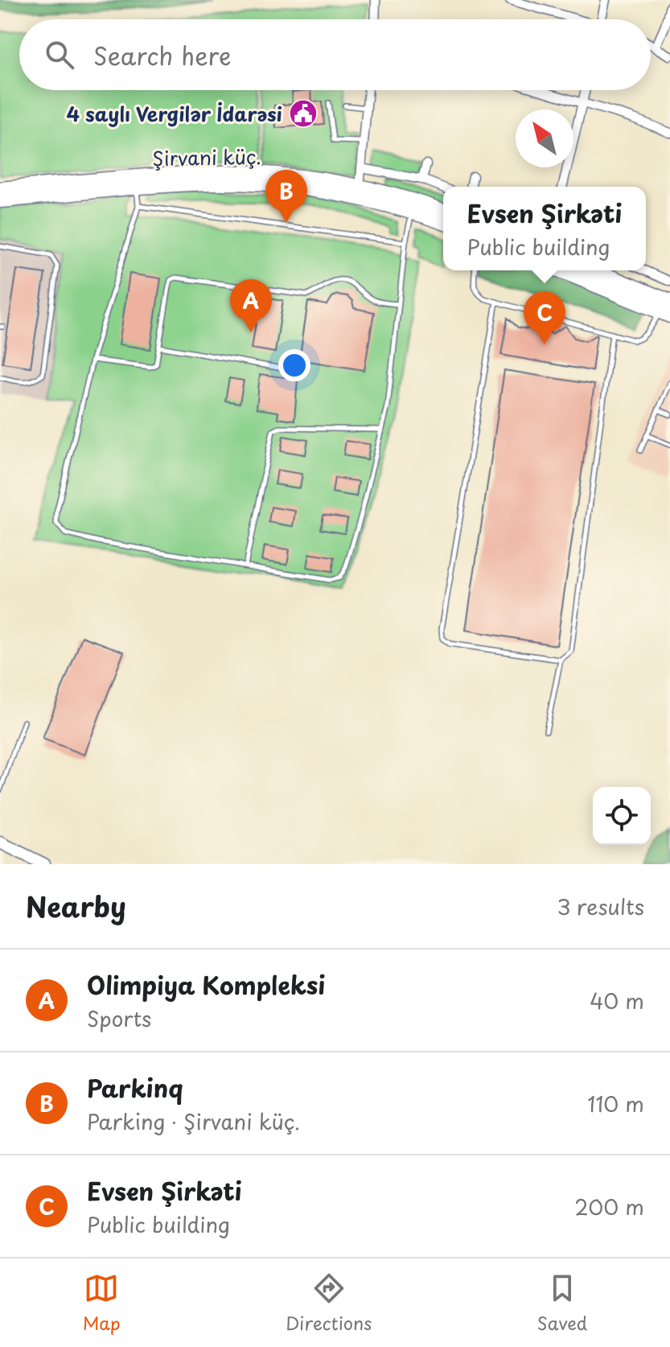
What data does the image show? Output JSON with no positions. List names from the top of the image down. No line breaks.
{"streets":{"highway":["Şirvani küç."]},"places":{"public building":["4 saylı Vergilər İdarəsi"]},"north":"top left","page":{"search":"Search here","pins":["B","A","C"],"popup":["Evsen Şirkəti","Public building"],"heading":["Nearby","3 results"],"list":[{"mark":"A","name":"Olimpiya Kompleksi","note":"Sports","value":"40 m"},{"mark":"B","name":"Parkinq","note":"Parking · Şirvani küç.","value":"110 m"},{"mark":"C","name":"Evsen Şirkəti","note":"Public building","value":"200 m"}],"nav":["Map","Directions","Saved"]}}
